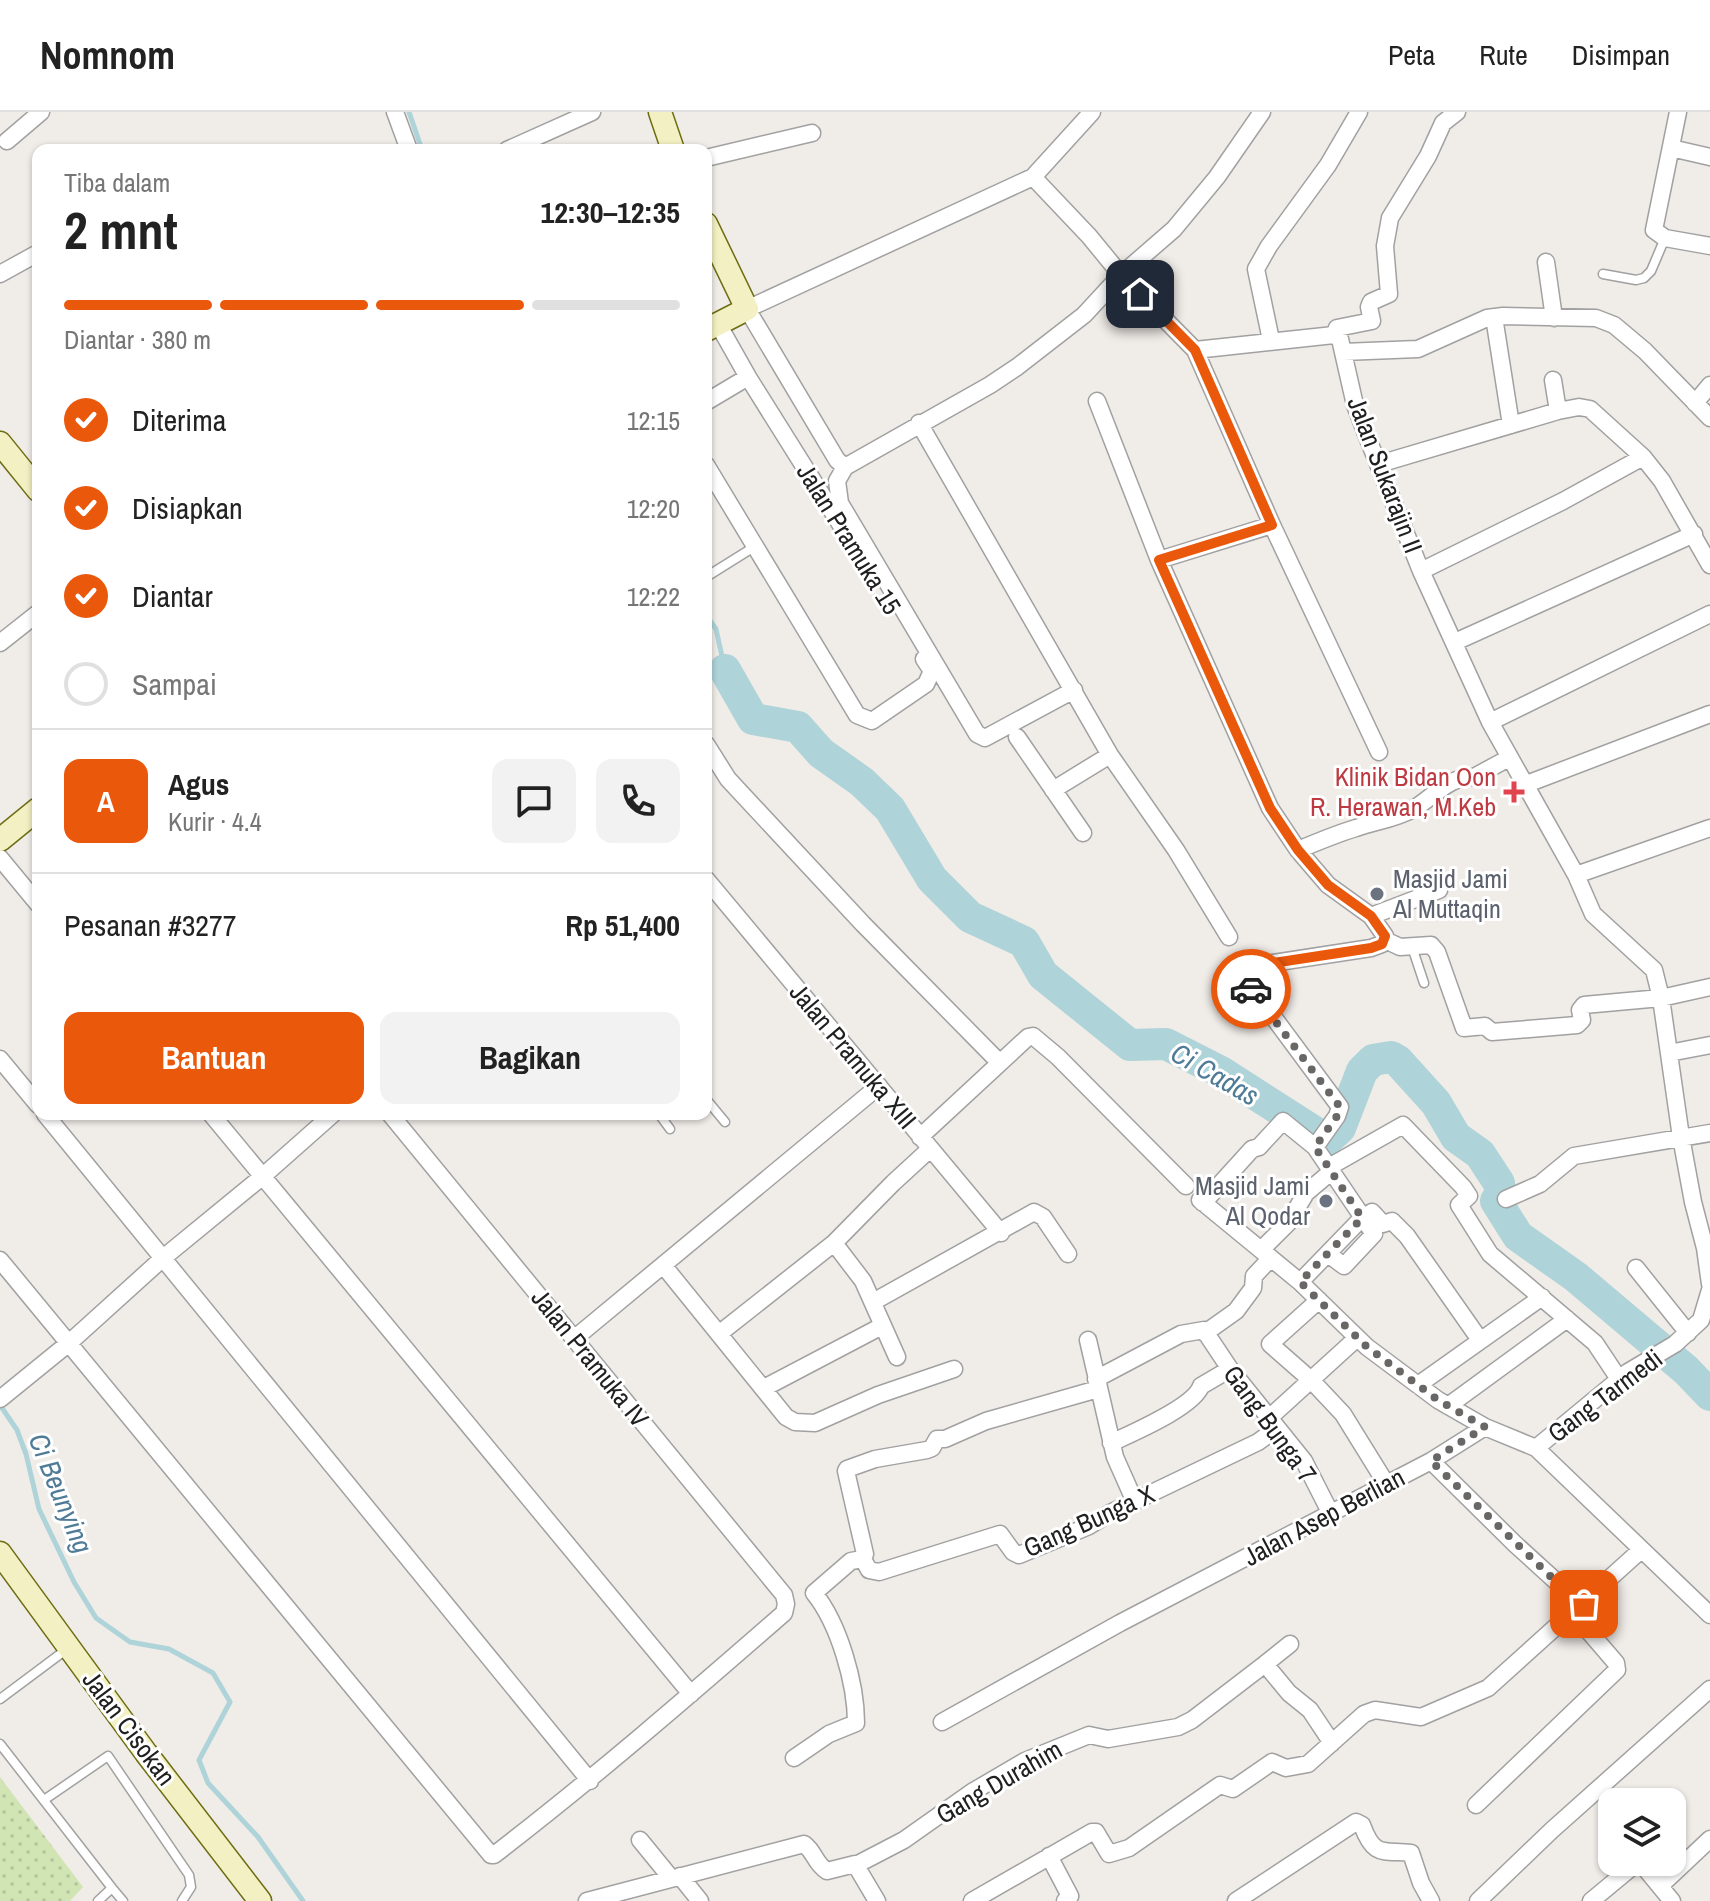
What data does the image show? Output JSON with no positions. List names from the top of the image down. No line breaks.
{"streets":{"street":["Jalan Sukarajin II","Jalan Pramuka 15","Jalan Pramuka XIII","Jalan Pramuka IV","Gang Tarmedi","Gang Bunga 7","Jalan Asep Berlian","Gang Bunga X","Jalan Cisokan","Gang Durahim"]},"crossings":[["Gang Bunga 7","Jalan Asep Berlian"],["Gang Bunga 7","Gang Bunga X"]],"water":["Ci Cadas","Ci Beunying"],"places":{"health":["Klinik Bidan Oon R. Herawan, M.Keb"],"other":["Masjid Jami Al Muttaqin","Masjid Jami Al Qodar"]},"page":{"header":"Nomnom","nav":["Peta","Rute","Disimpan"],"heading":["2 mnt","Tiba dalam","12:30–12:35"],"panel":["Agus","Kurir · 4.4","Pesanan #3277","Rp 51,400"],"bar":"Diantar · 380 m","list":[["Diterima","12:15"],["Disiapkan","12:20"],["Diantar","12:22"],"Sampai"],"round":"A","buttons":["Bantuan","Bagikan"]}}
